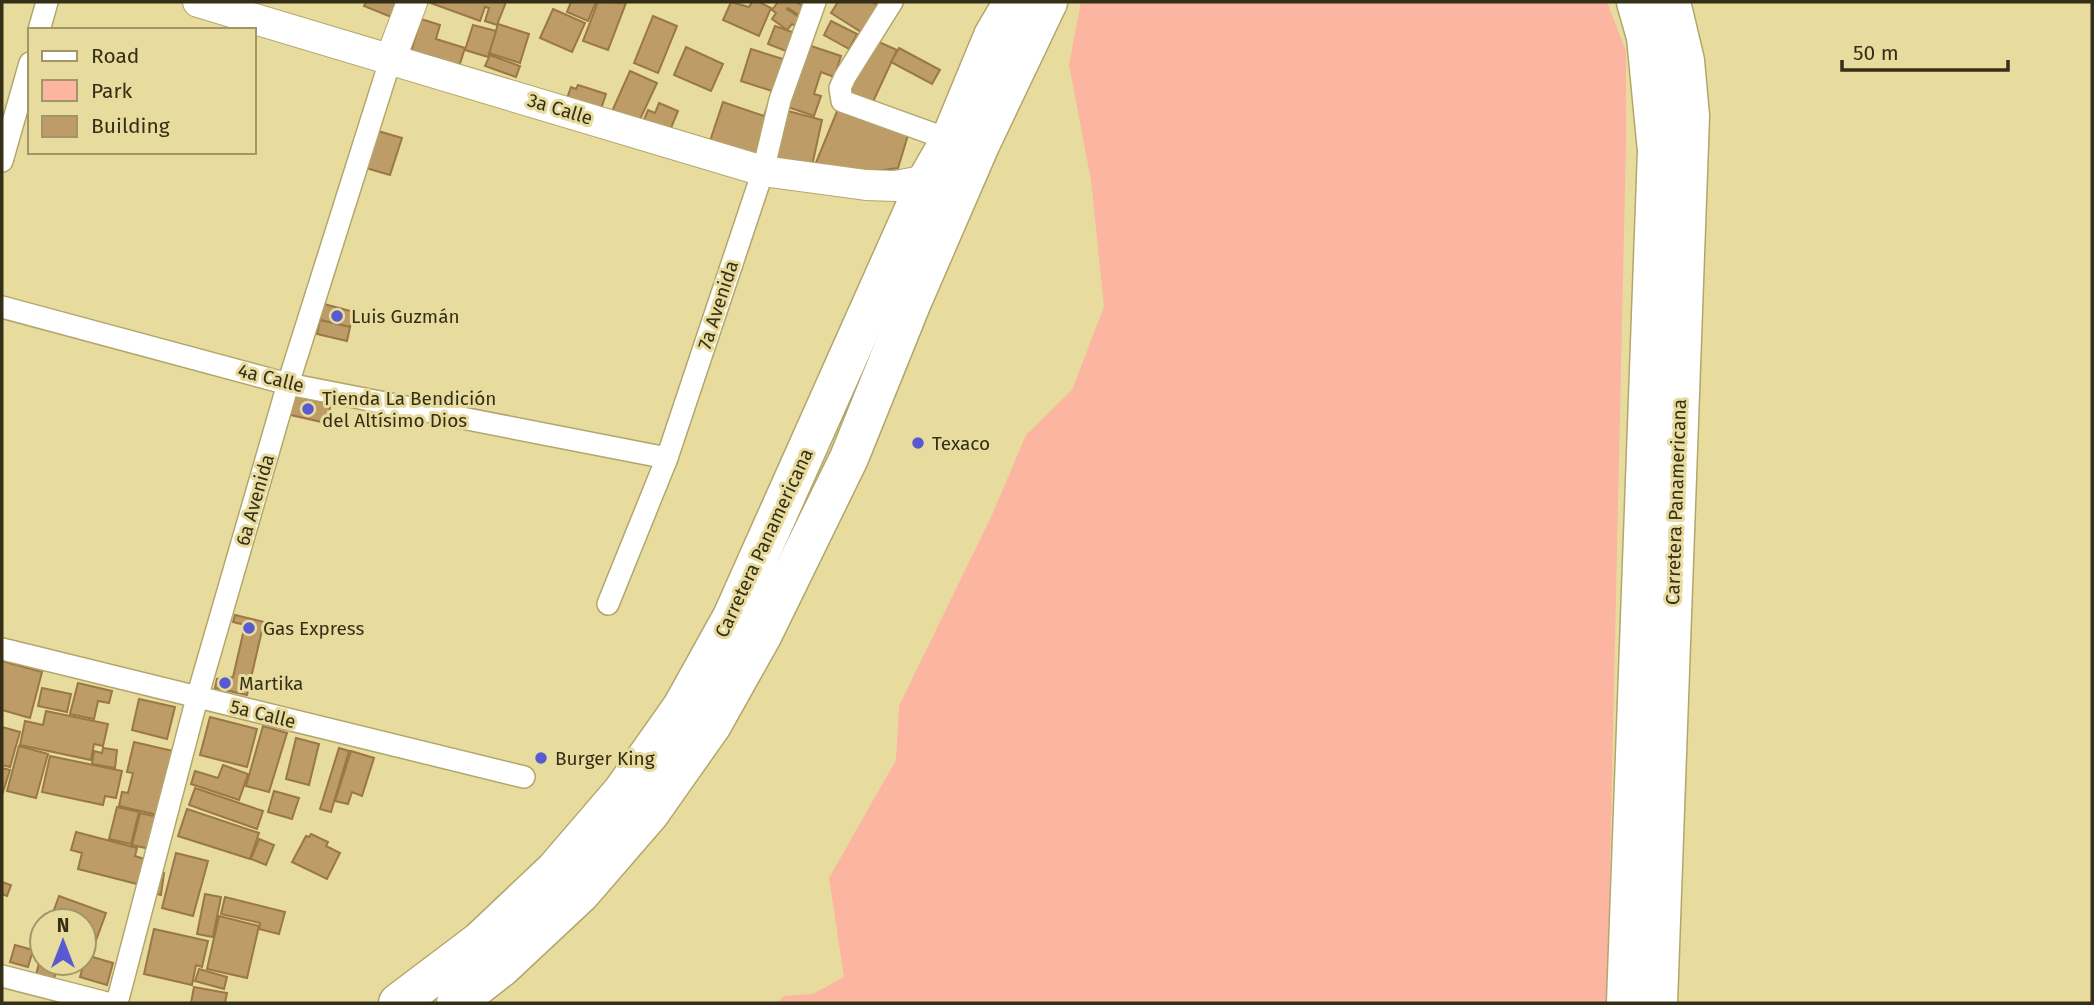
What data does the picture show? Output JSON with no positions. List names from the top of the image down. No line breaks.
{"streets":{"highway":["Carretera Panamericana"],"street":["3a Calle","7a Avenida","4a Calle","6a Avenida","5a Calle"]},"crossings":[["3a Calle","7a Avenida"],["3a Calle","6a Avenida"],["3a Calle","Carretera Panamericana"],["7a Avenida","4a Calle"],["4a Calle","6a Avenida"],["6a Avenida","5a Calle"]],"places":["Luis Guzmán","Tienda La Bendición del Altísimo Dios","Texaco","Gas Express","Martika","Burger King"],"legend":["Road","Park","Building"],"scale_bar":"50 m","north":"top"}
